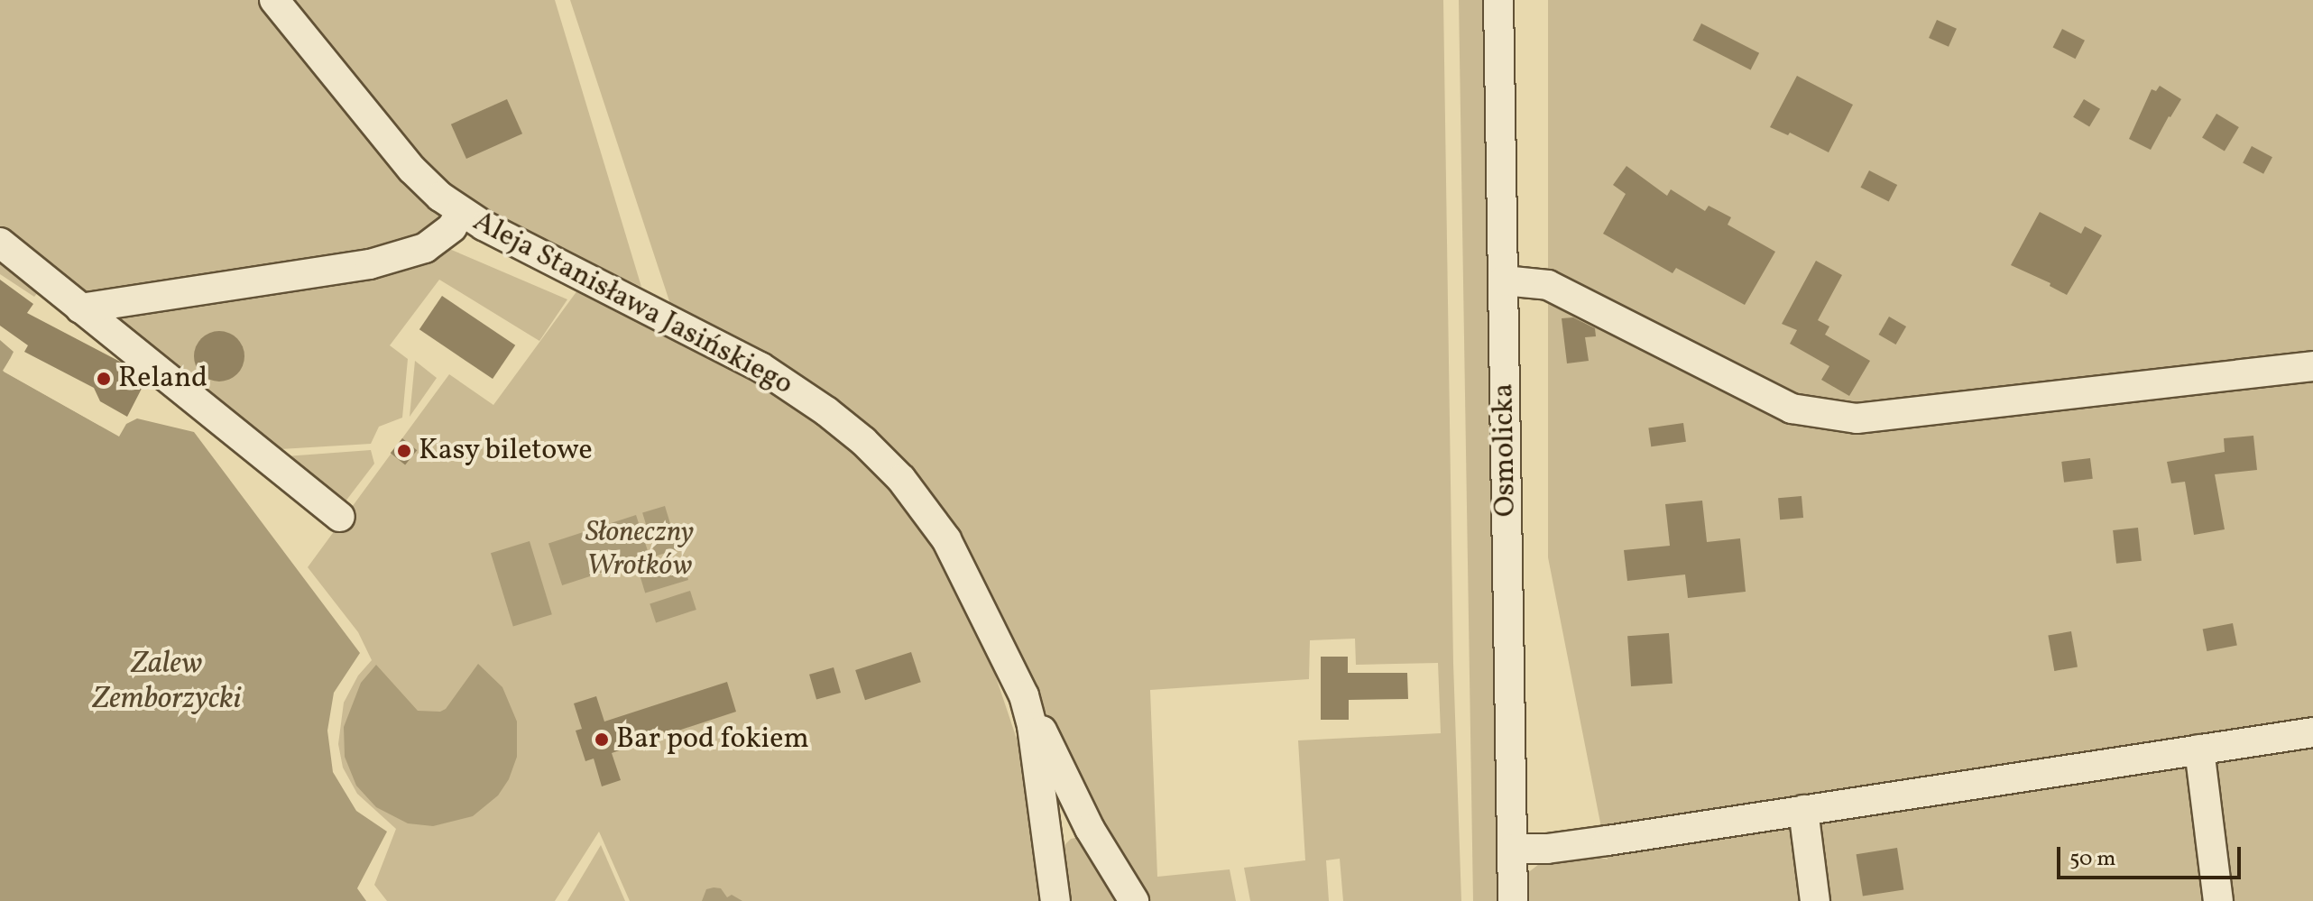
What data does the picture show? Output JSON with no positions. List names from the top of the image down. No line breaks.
{"streets":{"street":["Aleja Stanisława Jasińskiego","Osmolicka"]},"water":["Zalew Zemborzycki"],"parks":["Słoneczny Wrotków"],"places":["Reland","Kasy biletowe","Bar pod fokiem"],"scale_bar":"50 m"}
